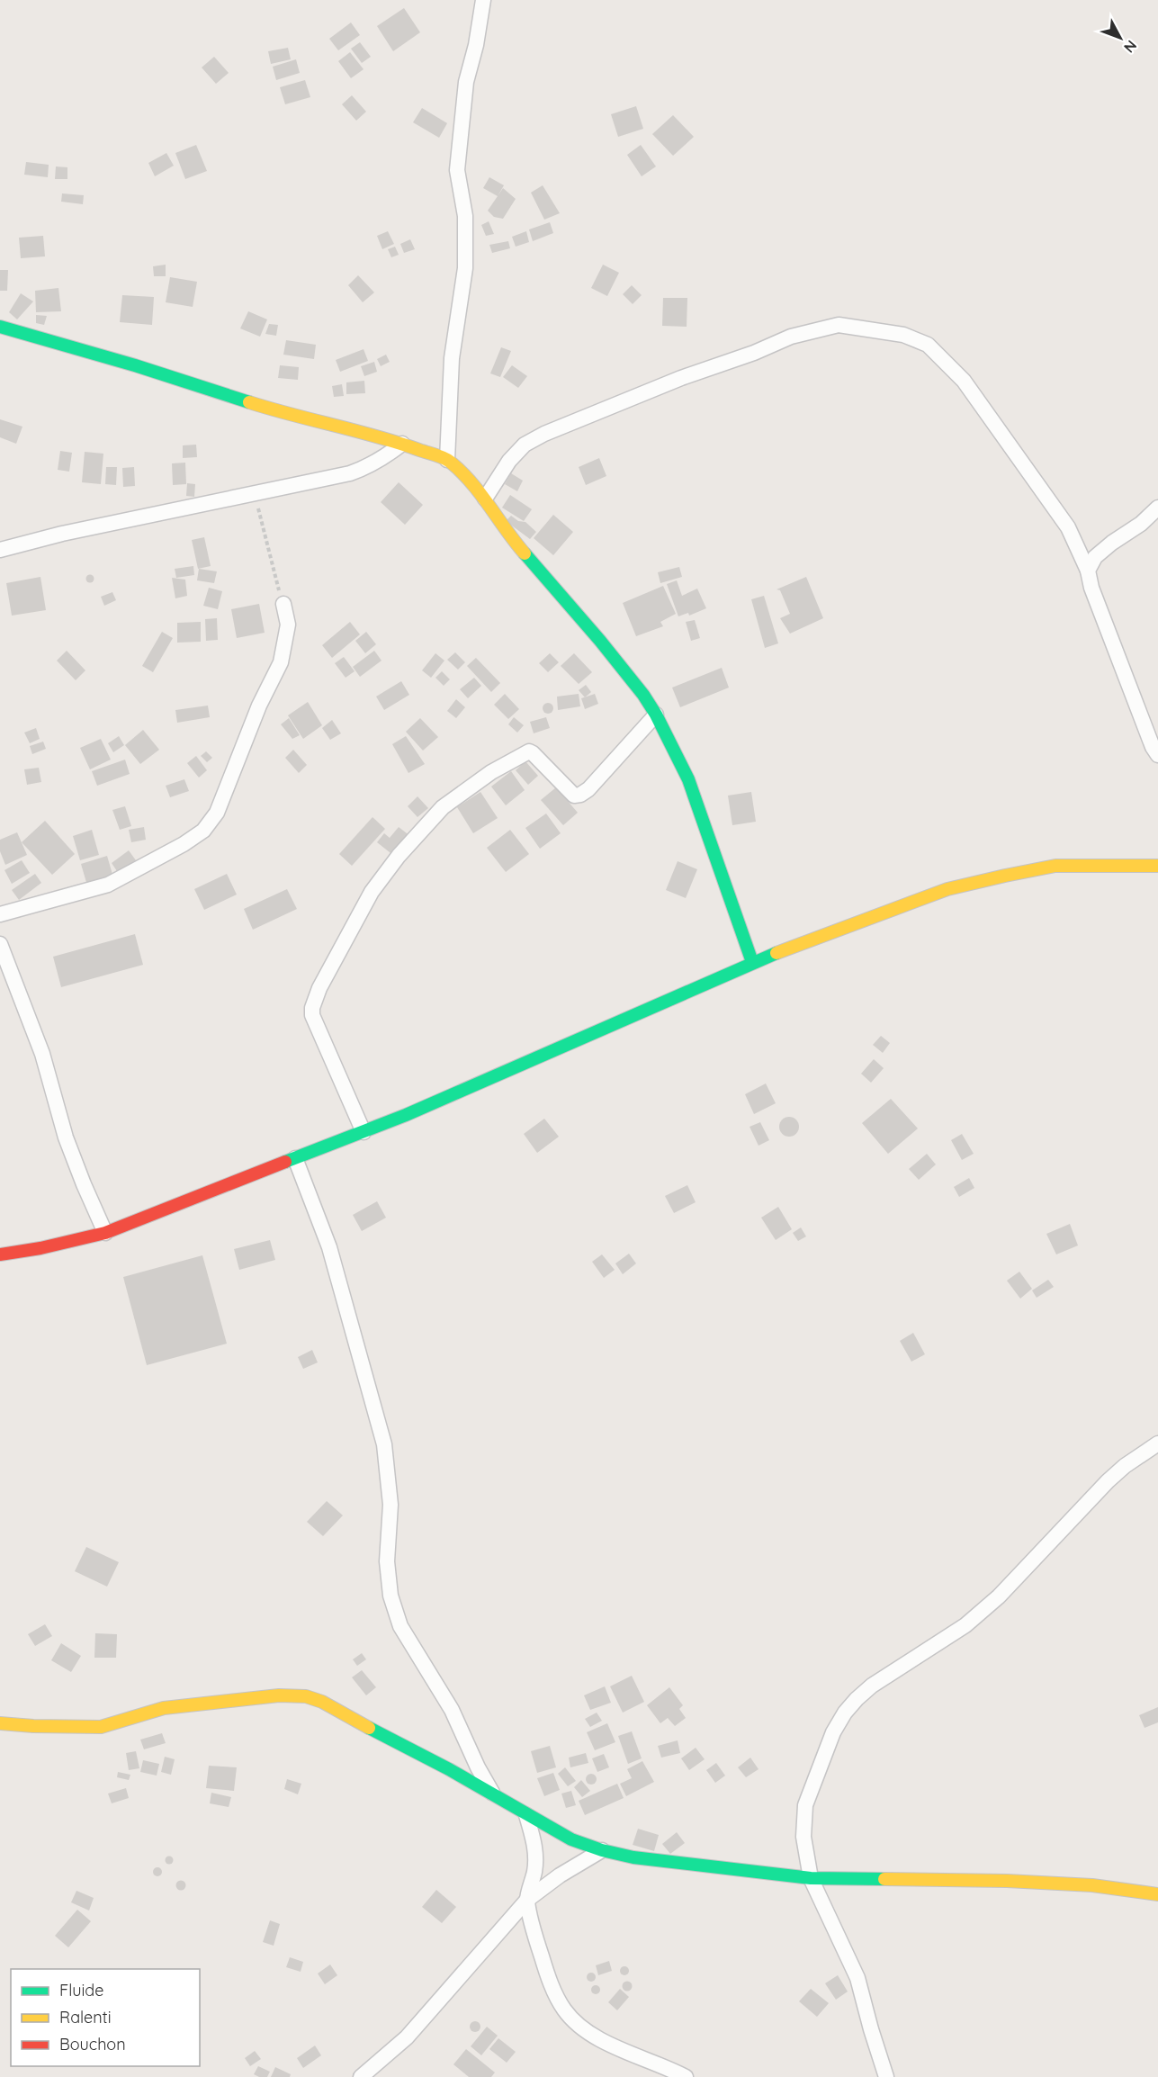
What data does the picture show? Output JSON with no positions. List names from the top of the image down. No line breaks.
{"legend":["Fluide","Ralenti","Bouchon"],"north":"bottom right"}
